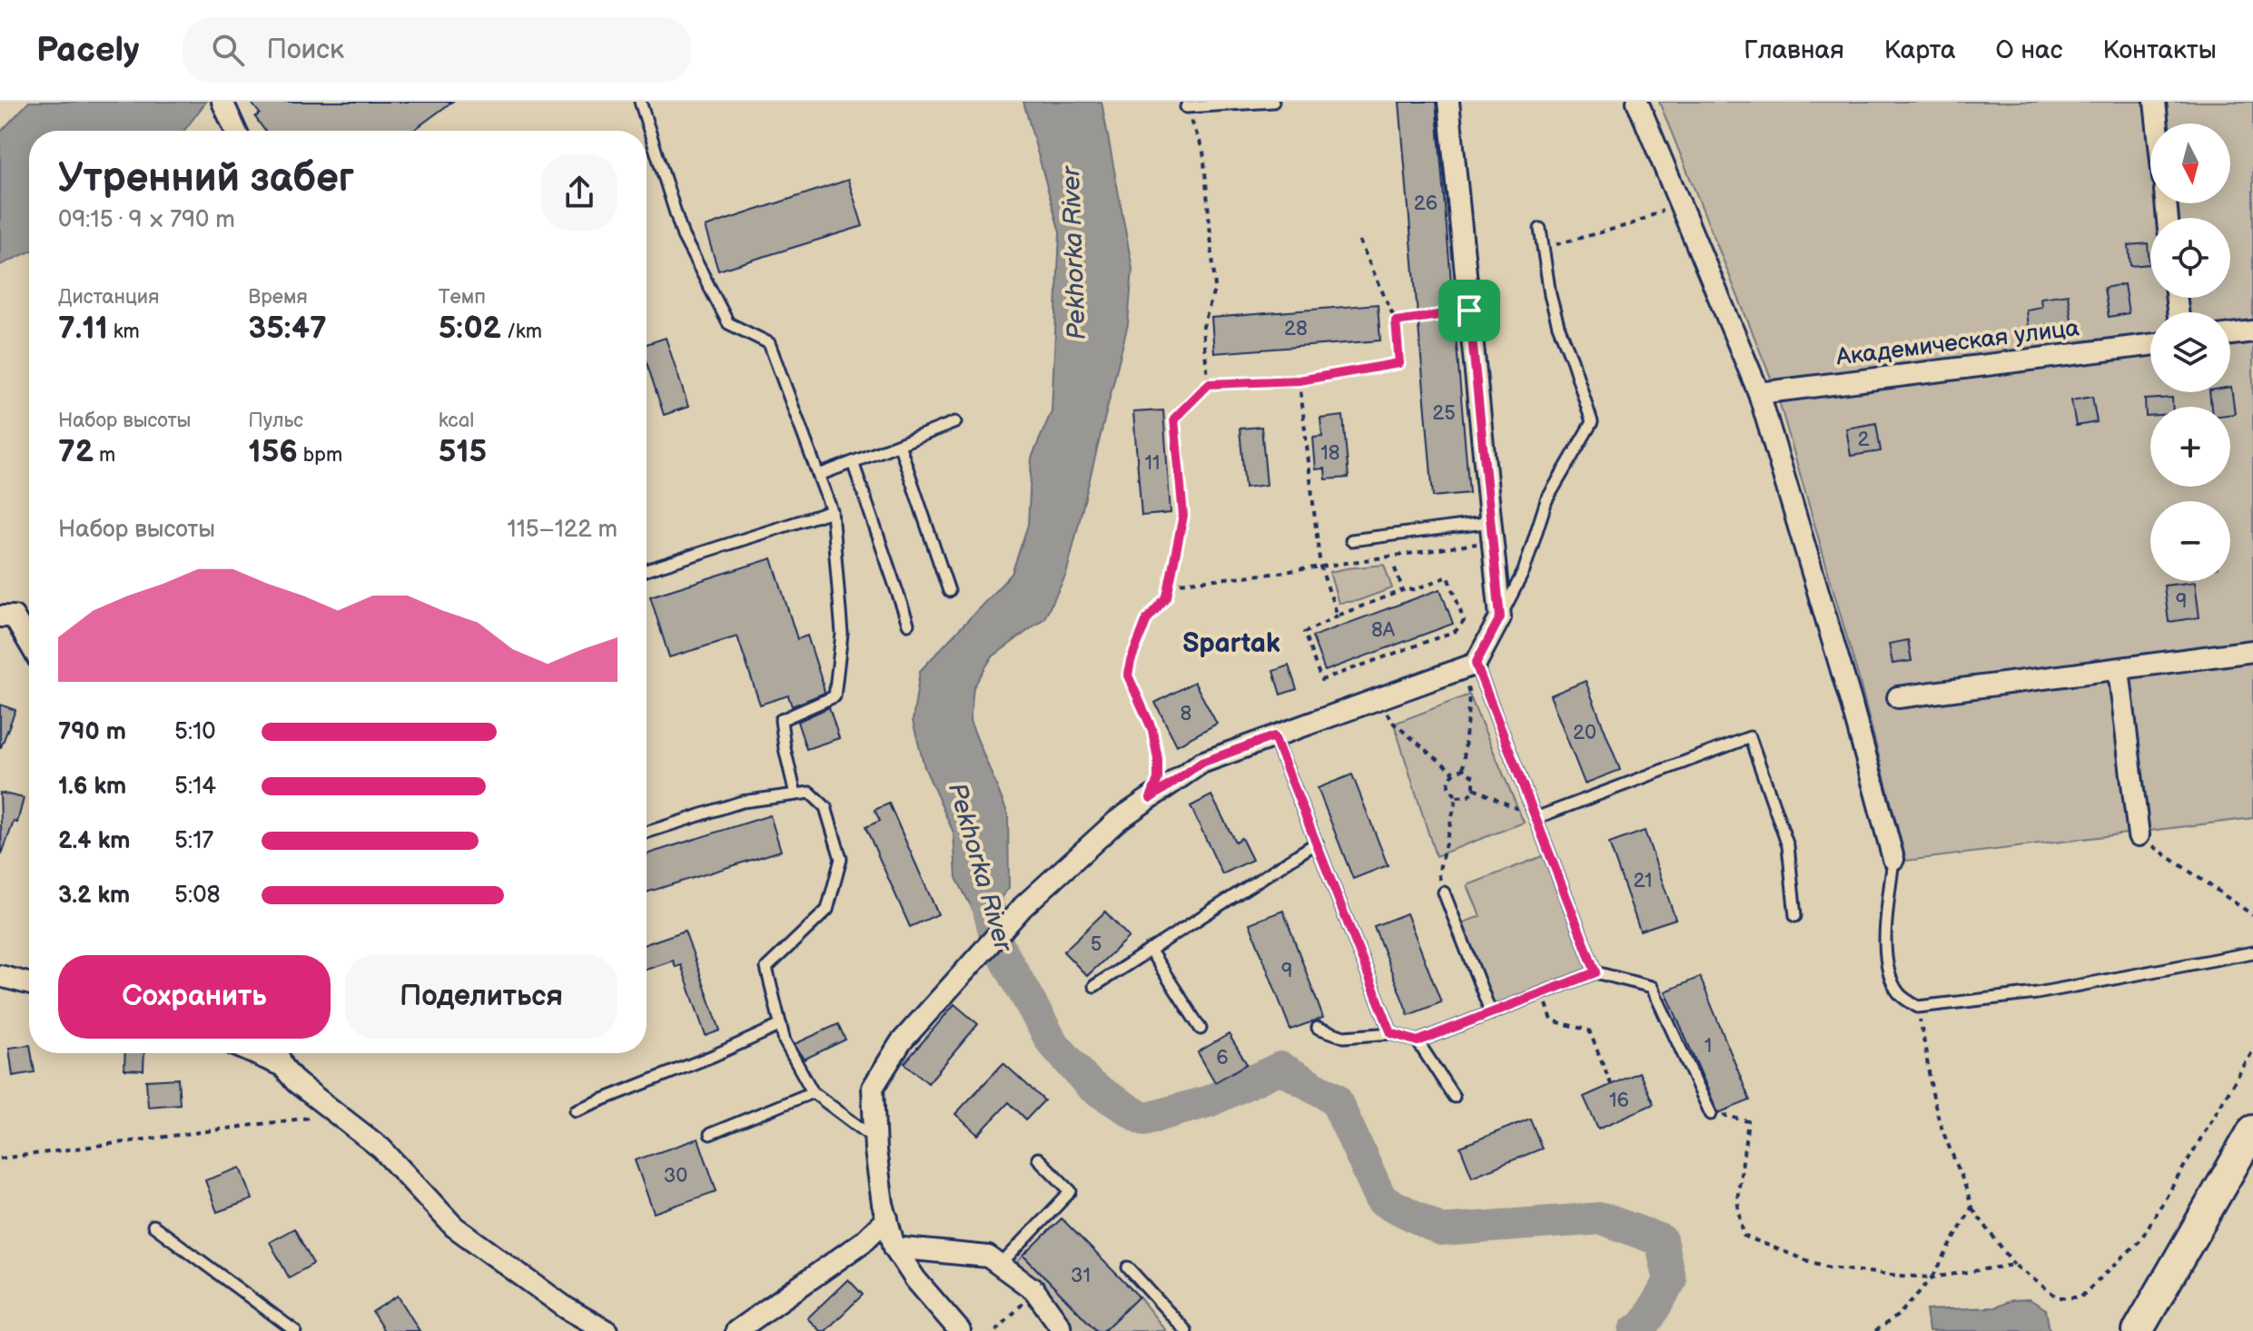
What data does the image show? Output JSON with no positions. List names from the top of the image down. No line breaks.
{"streets":{"street":["Академическая улица"]},"districts":["Spartak"],"water":["Pekhorka River"],"house_numbers":["26","28","25","2","18","11","9","8А","8","20","21","5","9","1","6","16","30","31"],"north":"bottom","page":{"header":"Pacely","search":"Поиск","nav":["Главная","Карта","О нас","Контакты"],"map_buttons":["+","−"],"heading":["Утренний забег","09:15 · 9 × 790 m"],"stats":[["Дистанция","7.11 km"],["Время","35:47"],["Темп","5:02 /km"],["Набор высоты","72 m"],["Пульс","156 bpm"],["kcal","515"]],"chart":["Набор высоты","115–122 m"],"list":[{"name":"790 m","note":"5:10"},{"name":"1.6 km","note":"5:14"},{"name":"2.4 km","note":"5:17"},{"name":"3.2 km","note":"5:08"}],"buttons":["Сохранить","Поделиться"]}}
